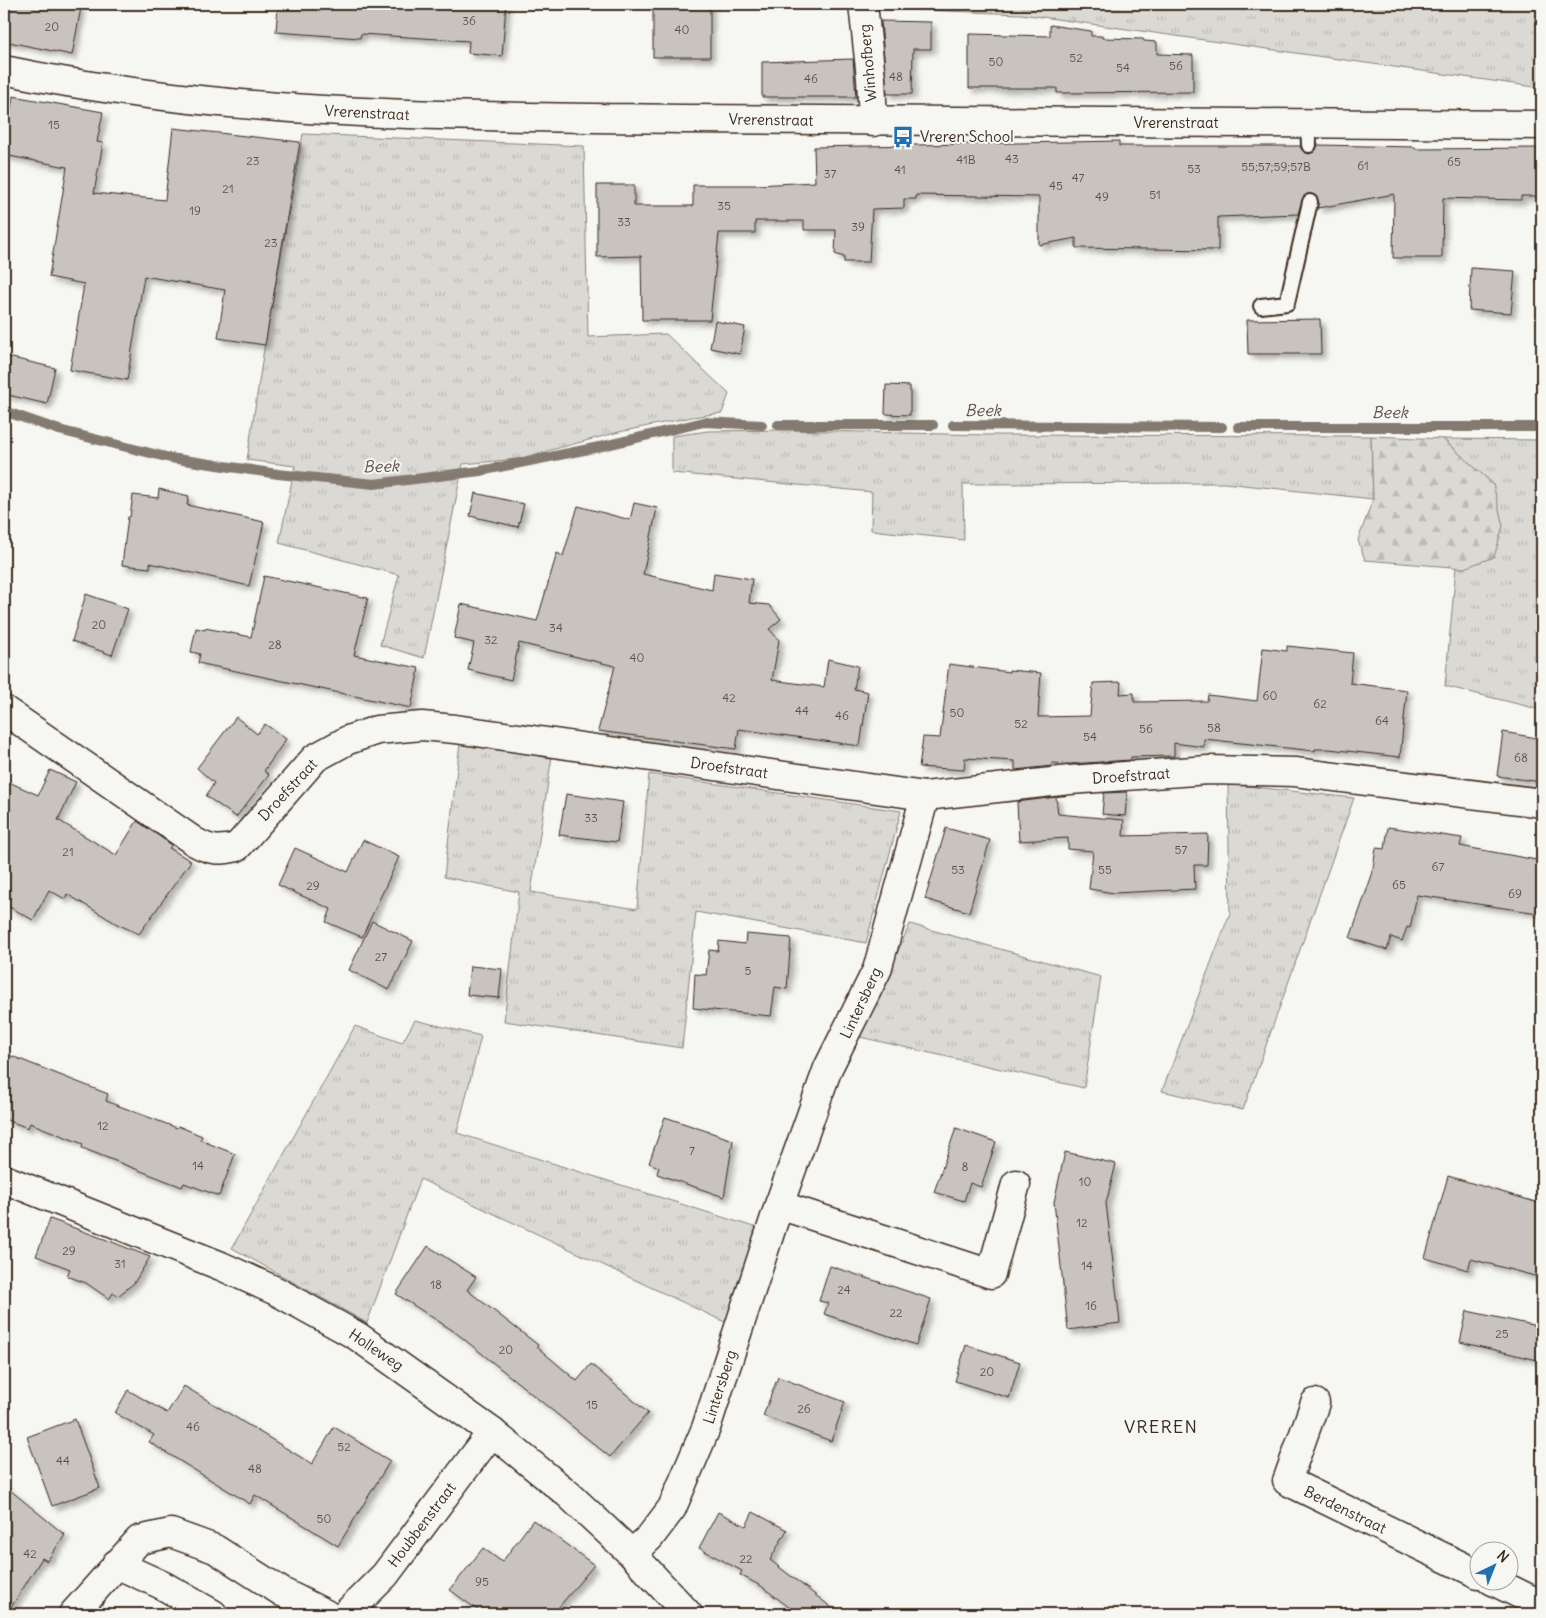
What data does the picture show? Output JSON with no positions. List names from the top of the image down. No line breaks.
{"streets":{"street":["Winhofberg","Vrerenstraat","Droefstraat","Lintersberg","Holleweg","Berdenstraat","Houbbenstraat"]},"crossings":[["Winhofberg","Vrerenstraat"],["Droefstraat","Lintersberg"],["Lintersberg","Holleweg"],["Holleweg","Houbbenstraat"]],"districts":["VREREN"],"water":["Beek"],"places":{"bus stop":["Vreren School"]},"house_numbers":["36","20","40","52","50","56","54","48","46","15","43","41B","23","65","61","55;57;59;57B","53","41","37","47","45","21","51","49","35","19","33","39","23","20","34","32","28","40","60","42","62","44","50","46","64","52","58","56","54","68","33","57","21","67","53","55","65","29","69","27","5","12","7","14","8","10","12","29","31","14","18","24","16","22","25","20","20","15","26","46","52","44","48","50","42","22","95"],"north":"top right"}
